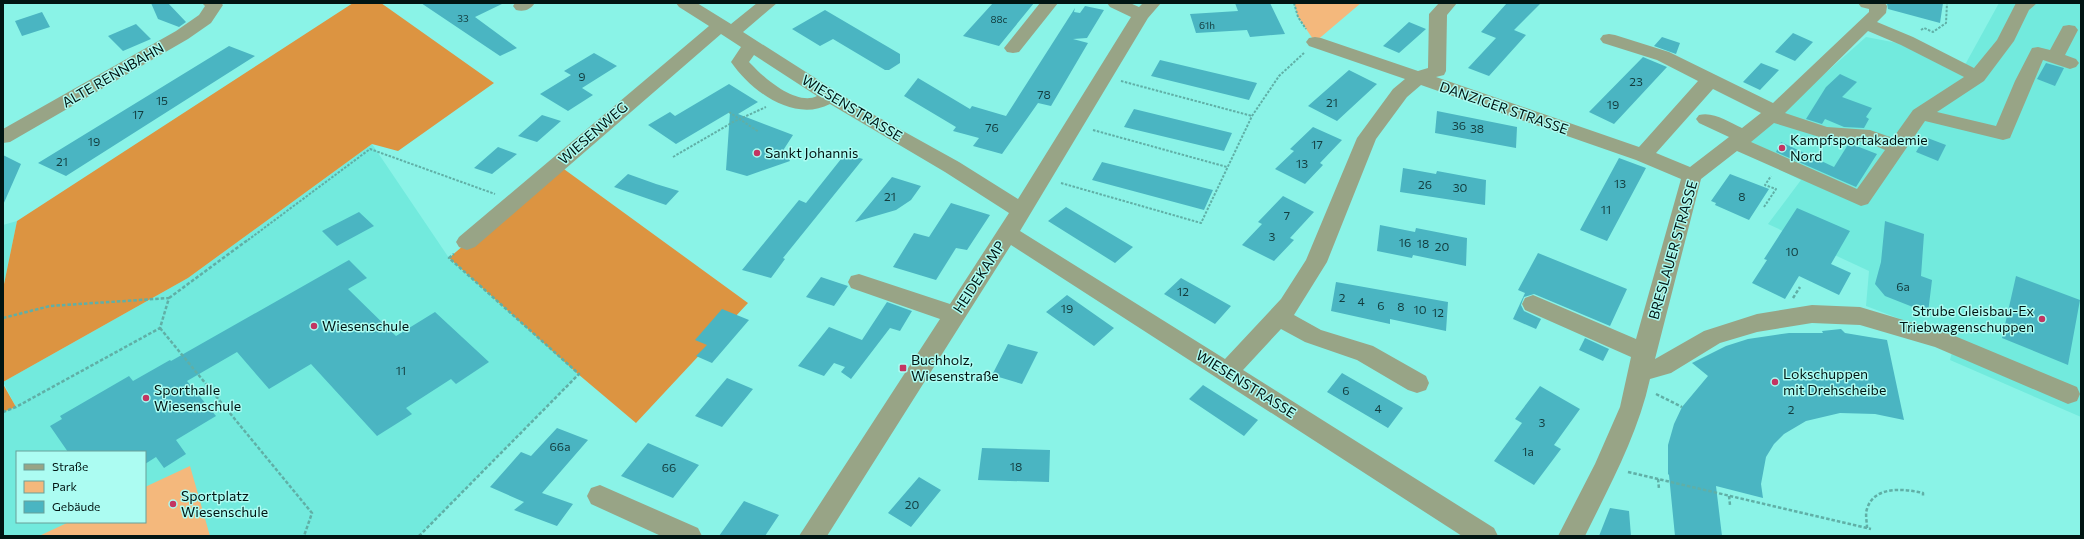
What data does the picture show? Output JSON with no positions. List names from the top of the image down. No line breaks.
{"streets":{"street":["ALTE RENNBAHN","WIESENSTRASSE","DANZIGER STRASSE","WIESENWEG","BRESLAUER STRASSE","HEIDEKAMP"]},"crossings":[["WIESENSTRASSE","WIESENWEG"],["WIESENSTRASSE","HEIDEKAMP"],["DANZIGER STRASSE","BRESLAUER STRASSE"]],"places":{"other":["Kampfsportakademie Nord","Sankt Johannis","Strube Gleisbau-Ex Triebwagenschuppen","Wiesenschule","Lokschuppen mit Drehscheibe","Sporthalle Wiesenschule","Sportplatz Wiesenschule"],"transit":["Buchholz, Wiesenstraße"]},"house_numbers":["33","88c","61h","9","23","78","15","21","19","17","36","76","38","19","17","21","13","13","26","30","21","8","11","7","3","16","18","20","10","6a","12","2","4","6","8","19","10","12","11","6","4","2","3","66a","1a","18","66","20"],"legend":["Straße","Park","Gebäude"]}
